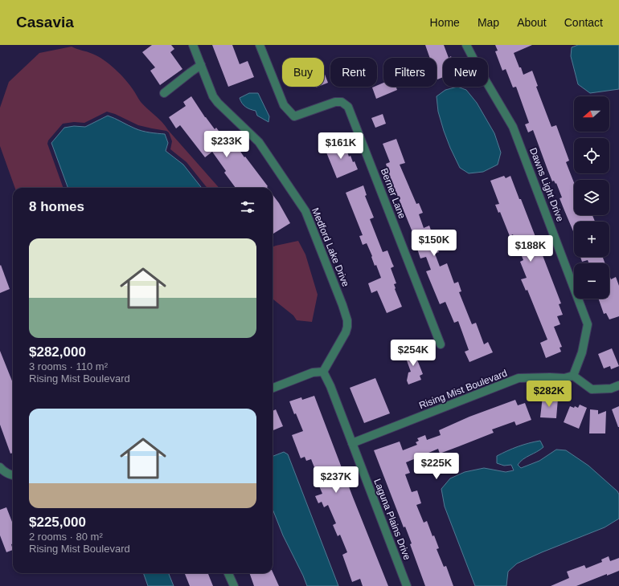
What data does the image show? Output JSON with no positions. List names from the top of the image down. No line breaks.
{"streets":{"street":["Dawns Light Drive","Berner Lane","Medford Lake Drive","Rising Mist Boulevard","Laguna Plains Drive"]},"crossings":[["Dawns Light Drive","Rising Mist Boulevard"],["Medford Lake Drive","Laguna Plains Drive"],["Rising Mist Boulevard","Laguna Plains Drive"]],"north":"left","page":{"header":"Casavia","nav":["Home","Map","About","Contact"],"chip":["Buy","Rent","Filters","New"],"map_buttons":["+","−"],"price":["$233K","$161K","$150K","$188K","$254K","$282K","$225K","$237K"],"heading":"8 homes","list":[{"name":"$282,000","note":"3 rooms · 110 m² · Rising Mist Boulevard"},{"name":"$225,000","note":"2 rooms · 80 m² · Rising Mist Boulevard"}]}}
